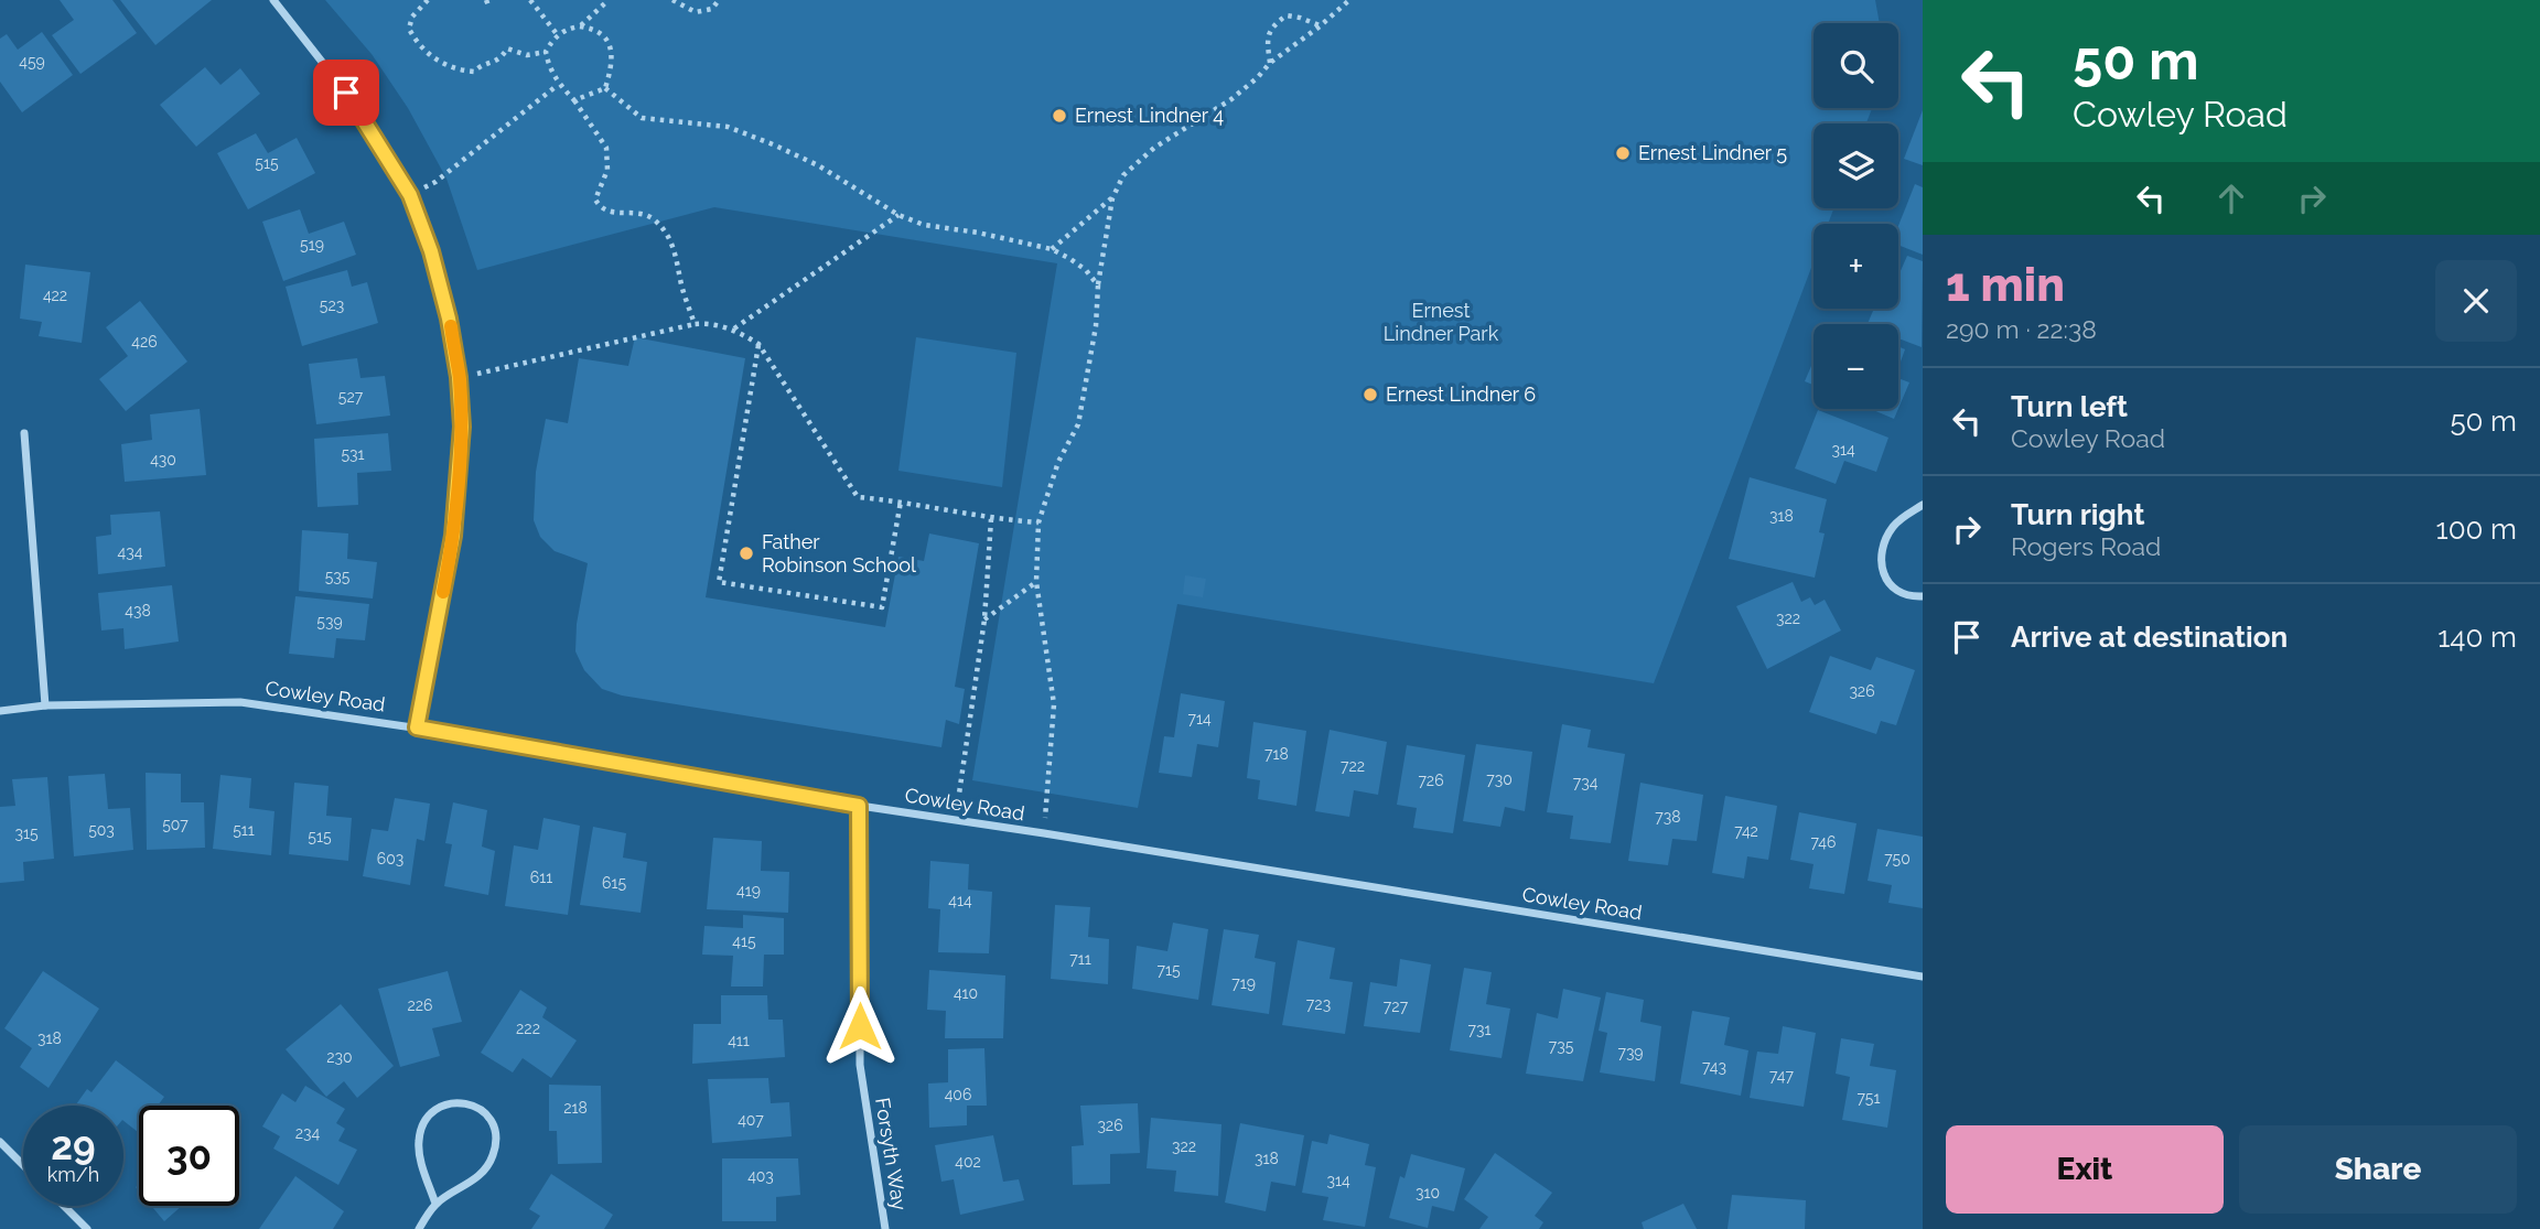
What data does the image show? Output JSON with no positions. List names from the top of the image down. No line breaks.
{"streets":{"street":["Cowley Road","Forsyth Way"]},"crossings":[["Cowley Road","Forsyth Way"]],"parks":["Ernest Lindner Park"],"places":["Ernest Lindner 4","Ernest Lindner 5","Ernest Lindner 6","Father Robinson School"],"house_numbers":["459","515","519","422","523","426","527","314","531","430","318","434","535","438","322","539","326","714","718","722","730","726","734","738","507","503","511","742","315","515","746","603","750","611","615","419","414","415","711","715","719","410","723","226","727","222","731","318","411","735","739","230","743","747","406","751","218","407","326","234","322","318","402","403","314","310"],"page":{"turn":["50 m","Cowley Road"],"map_buttons":["+","−"],"heading":["1 min","290 m · 22:38"],"list":[{"name":"Turn left","note":"Cowley Road","value":"50 m"},{"name":"Turn right","note":"Rogers Road","value":"100 m"},{"name":"Arrive at destination","value":"140 m"}],"speed":"29 km/h","limit":"30","buttons":["Exit","Share"]}}
